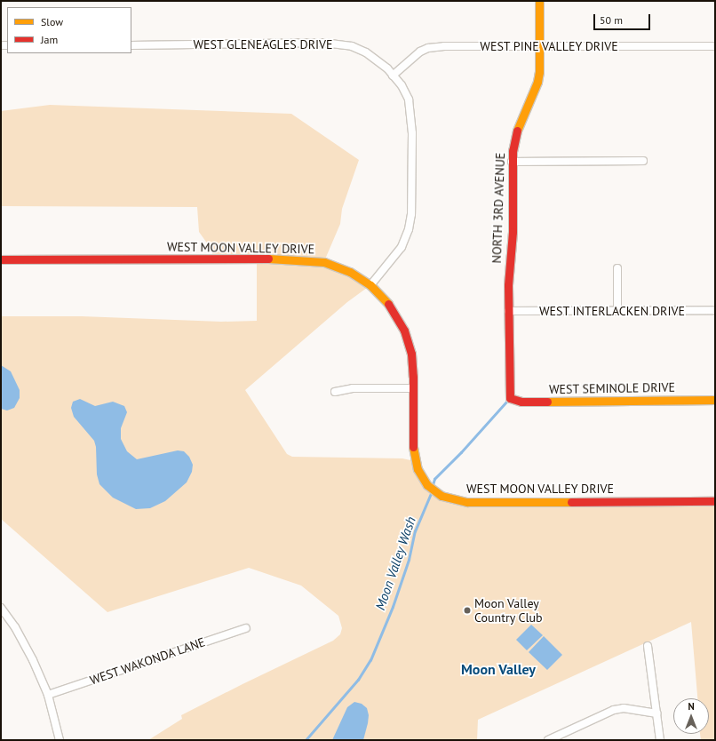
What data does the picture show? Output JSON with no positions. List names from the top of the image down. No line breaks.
{"streets":{"street":["WEST GLENEAGLES DRIVE","WEST PINE VALLEY DRIVE","NORTH 3RD AVENUE","WEST MOON VALLEY DRIVE","WEST INTERLACKEN DRIVE","WEST SEMINOLE DRIVE","WEST WAKONDA LANE"]},"crossings":[["WEST GLENEAGLES DRIVE","WEST PINE VALLEY DRIVE"],["WEST GLENEAGLES DRIVE","WEST MOON VALLEY DRIVE"],["WEST PINE VALLEY DRIVE","NORTH 3RD AVENUE"],["NORTH 3RD AVENUE","WEST INTERLACKEN DRIVE"],["NORTH 3RD AVENUE","WEST SEMINOLE DRIVE"]],"districts":["Moon Valley"],"water":["Moon Valley Wash"],"places":["Moon Valley Country Club"],"legend":["Slow","Jam"],"scale_bar":"50 m","north":"top"}
